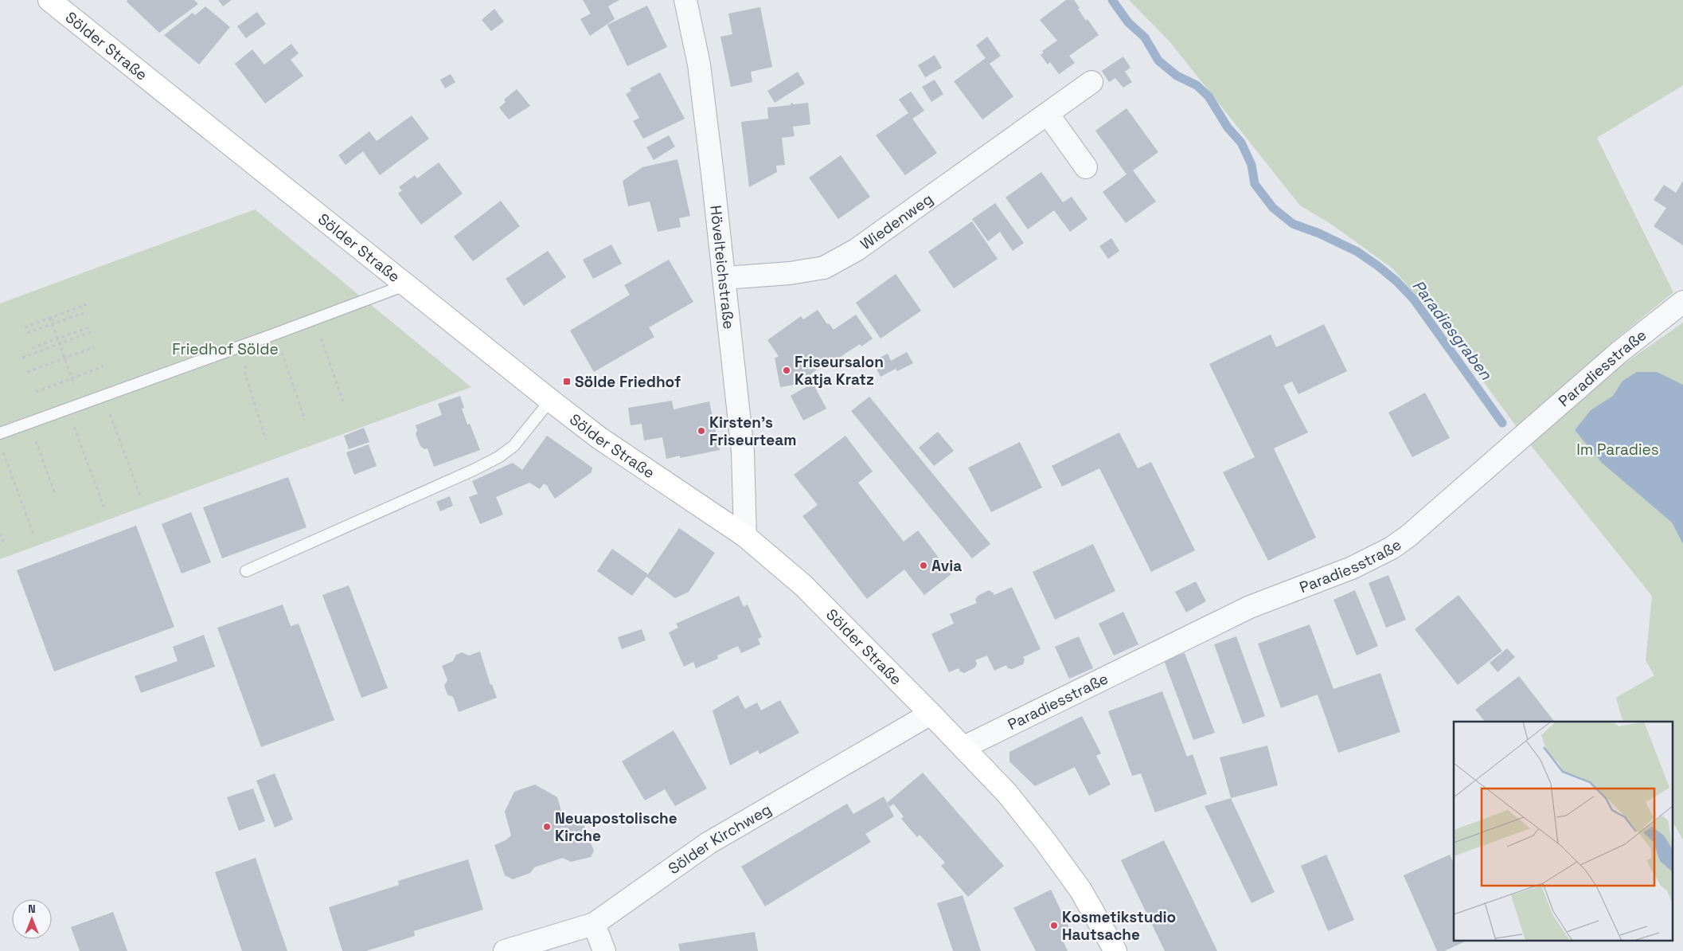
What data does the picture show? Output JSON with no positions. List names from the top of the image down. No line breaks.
{"streets":{"main road":["Sölder Straße"],"street":["Wiedenweg","Hövelteichstraße","Paradiesstraße","Sölder Kirchweg"]},"crossings":[["Sölder Straße","Hövelteichstraße"],["Sölder Straße","Paradiesstraße"],["Sölder Straße","Sölder Kirchweg"],["Wiedenweg","Hövelteichstraße"]],"water":["Paradiesgraben"],"parks":["Friedhof Sölde","Im Paradies"],"places":{"other":["Friseursalon Katja Kratz","Kirsten's Friseurteam","Avia","Neuapostolische Kirche","Kosmetikstudio Hautsache"],"transit":["Sölde Friedhof"]},"north":"top"}
